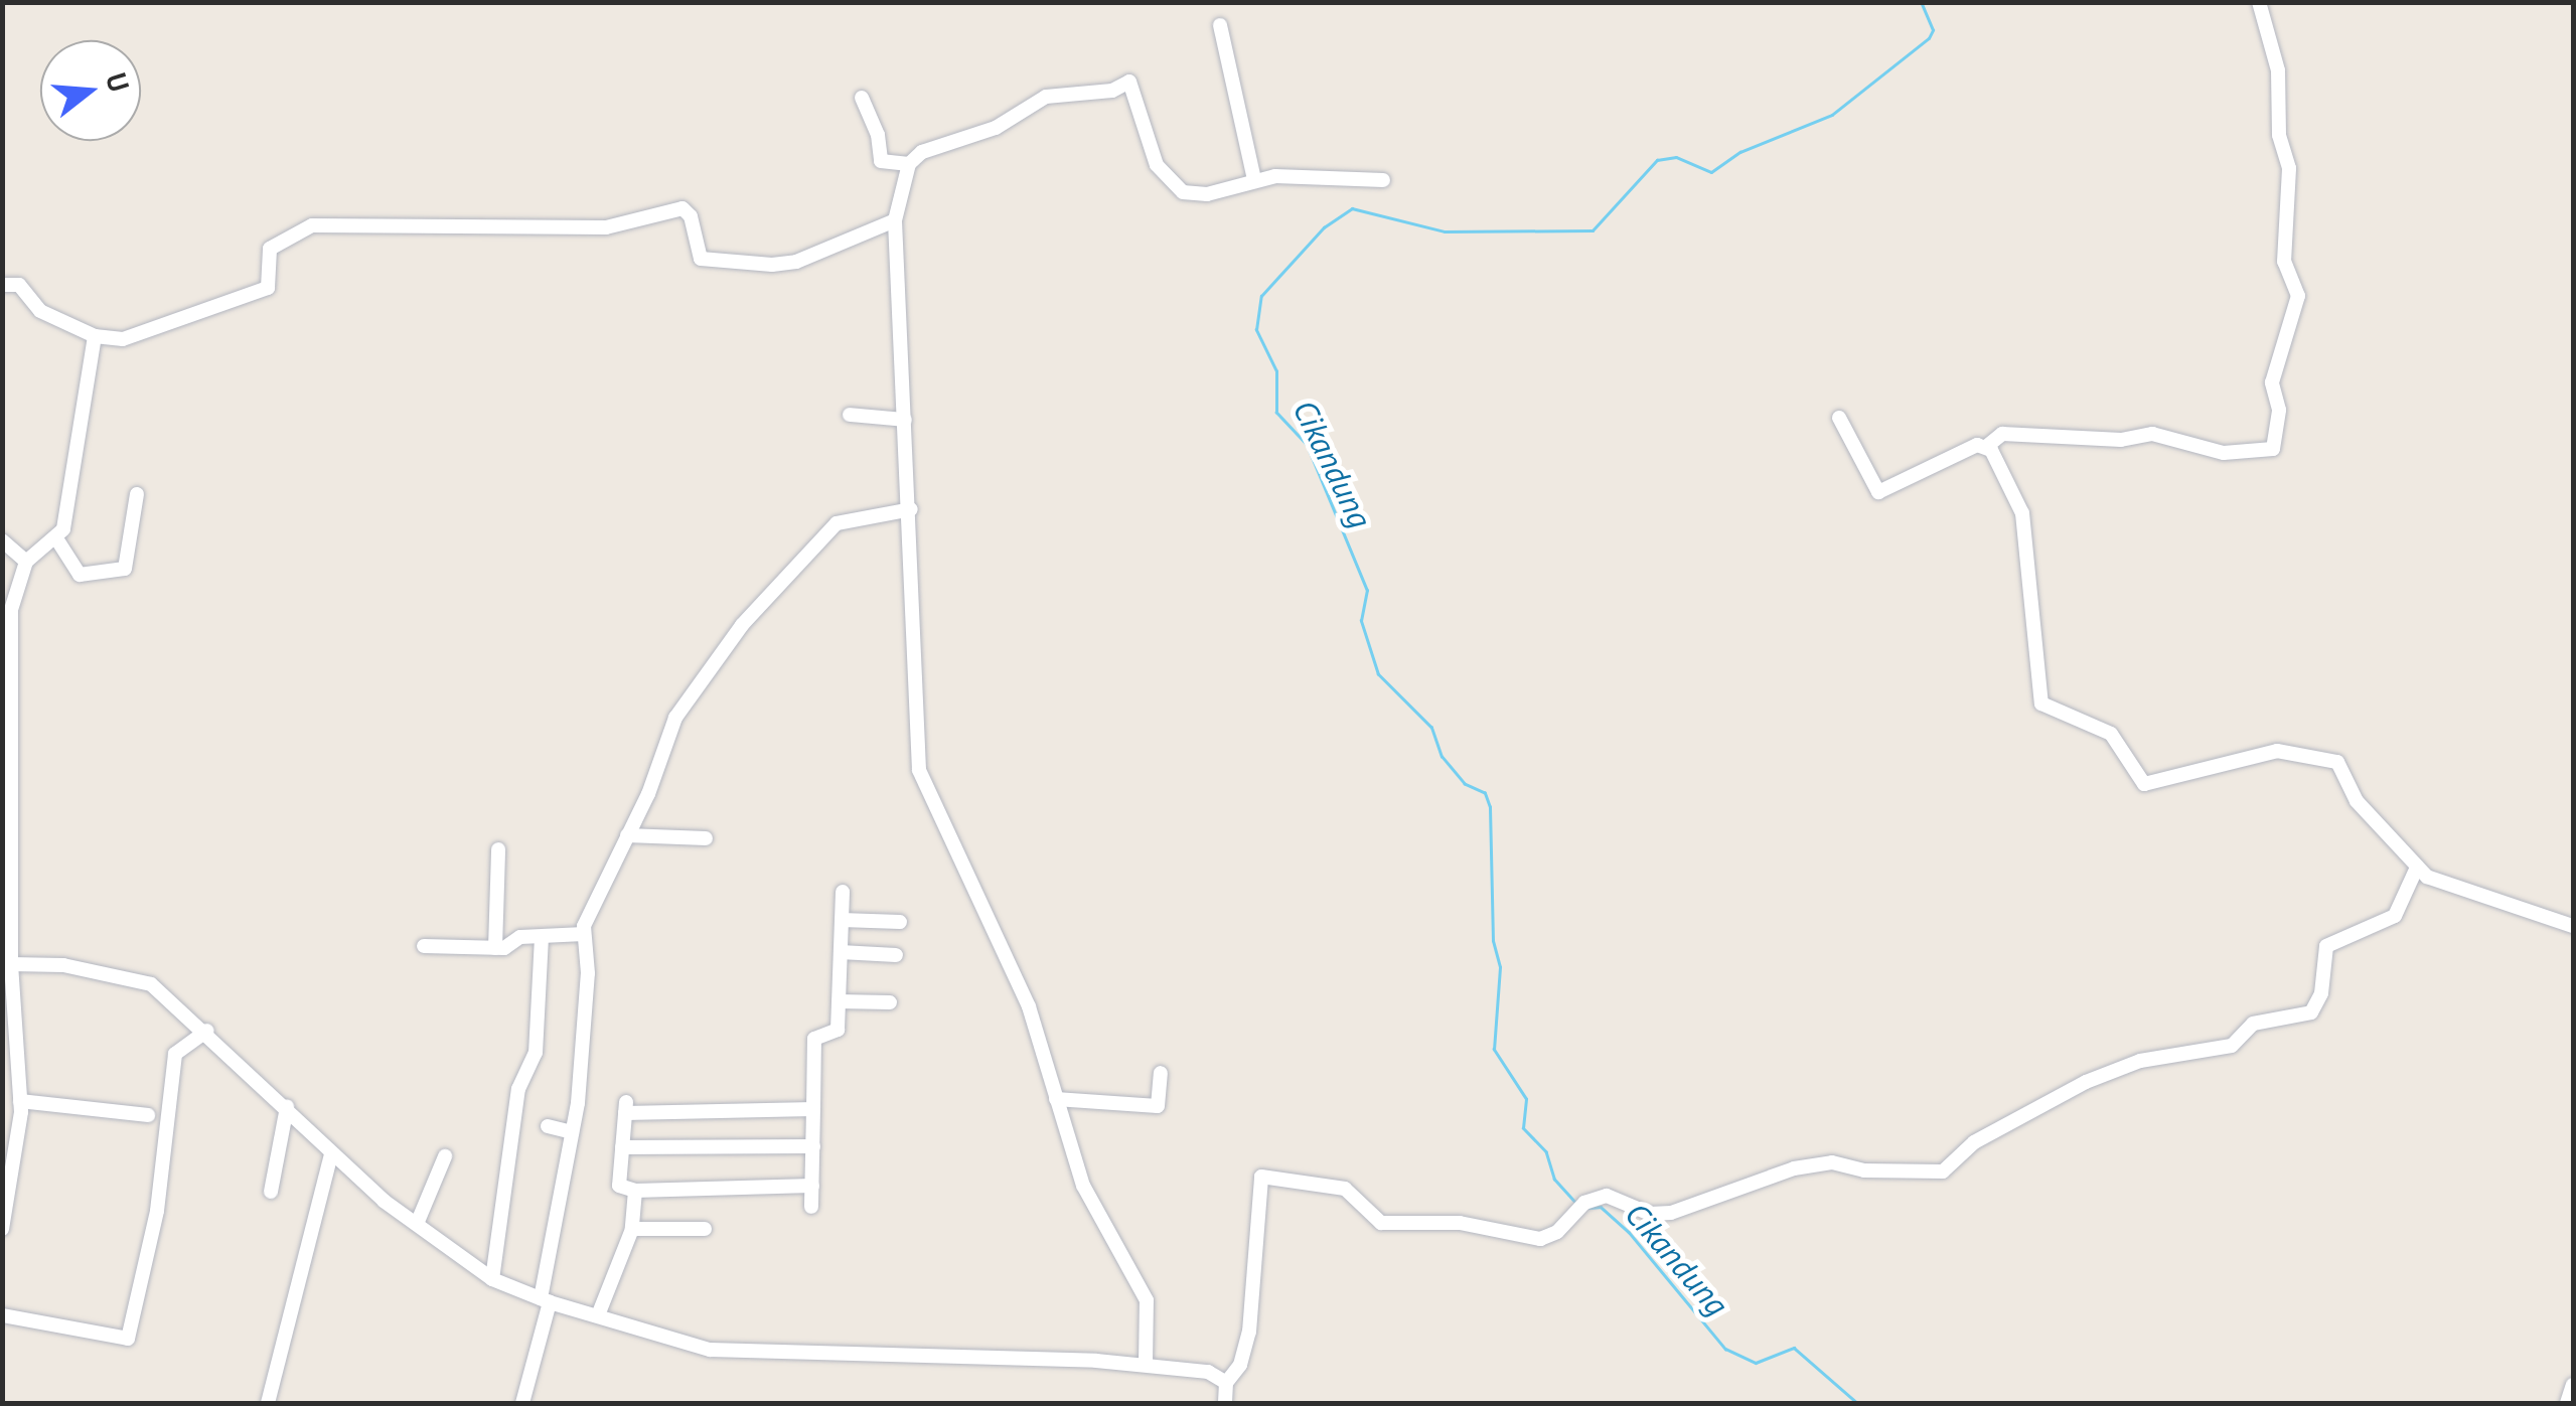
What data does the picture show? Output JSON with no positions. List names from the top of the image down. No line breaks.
{"water":["Cikandung"],"north":"right"}
